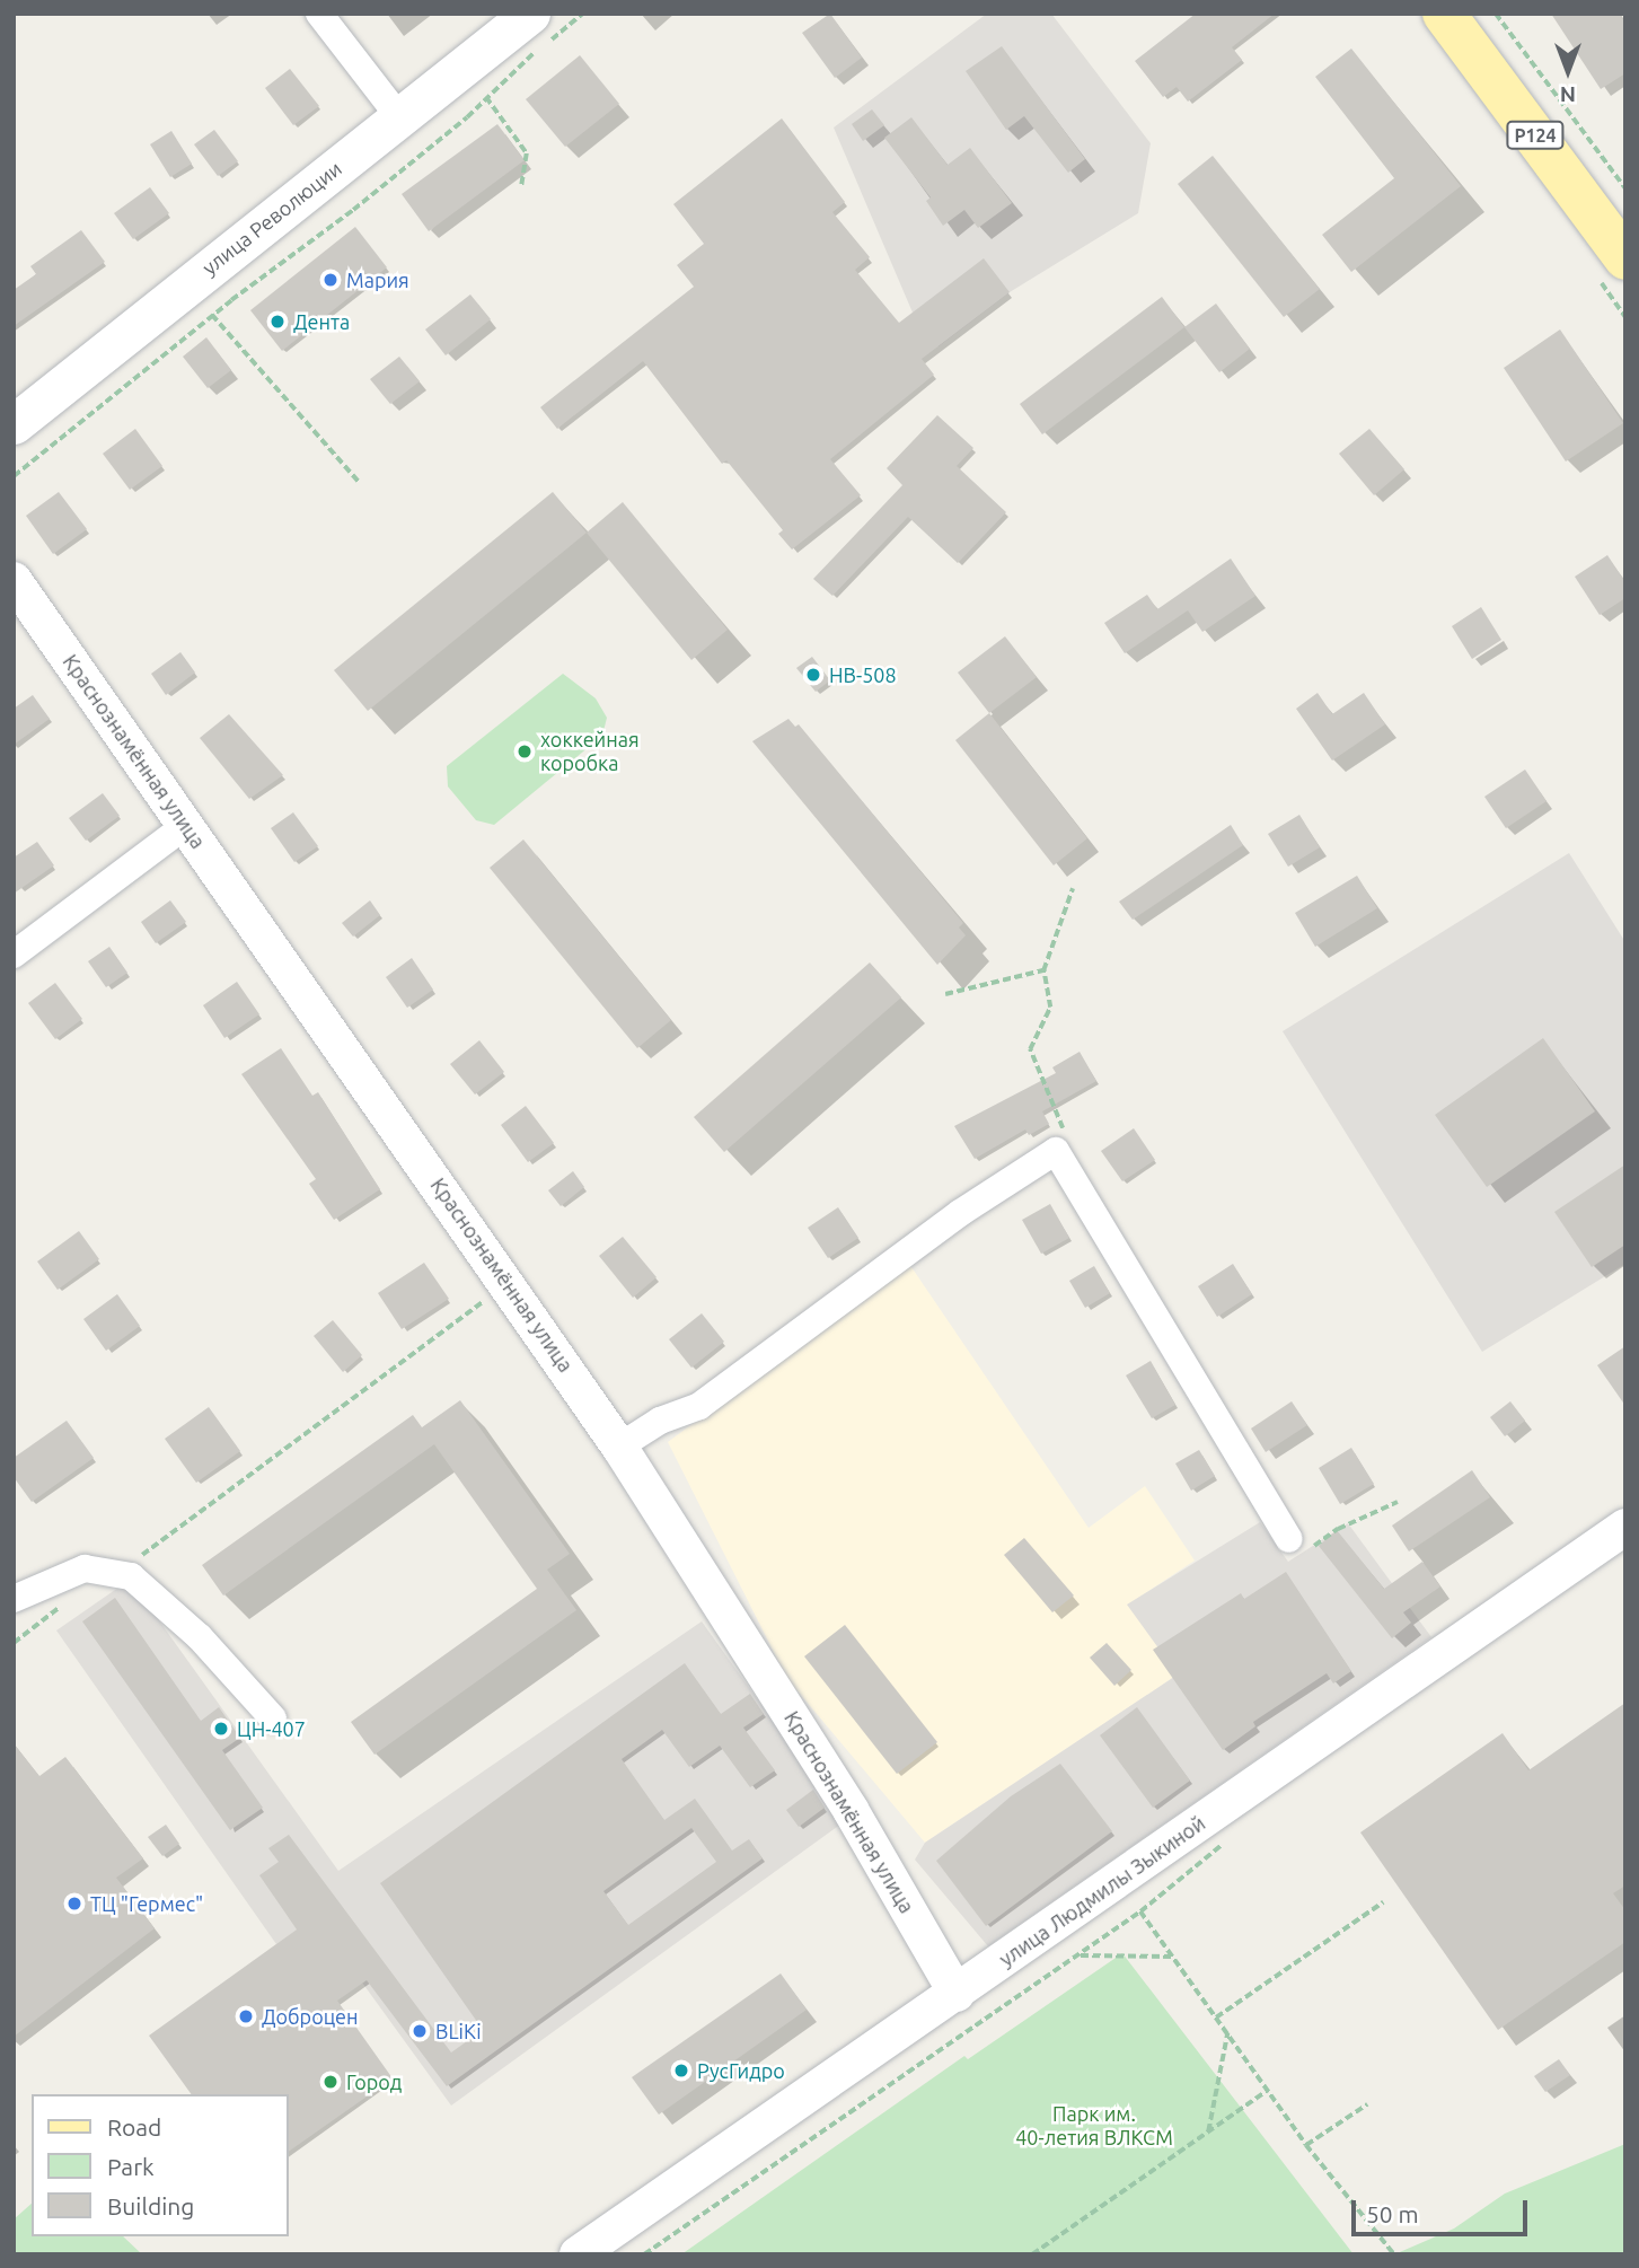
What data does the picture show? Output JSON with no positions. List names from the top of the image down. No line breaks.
{"streets":{"main road":["Р124","улица Революции"],"street":["Краснознамённая улица","улица Людмилы Зыкиной"]},"crossings":[["Краснознамённая улица","улица Людмилы Зыкиной"]],"parks":["Парк им. 40-летия ВЛКСМ"],"places":["Мария","Дента","НВ-508","хоккейная коробка","ЦН-407","ТЦ \"Гермес\"","Доброцен","BLiKi","РусГидро","Город"],"legend":["Road","Park","Building"],"scale_bar":"50 m","north":"bottom"}
